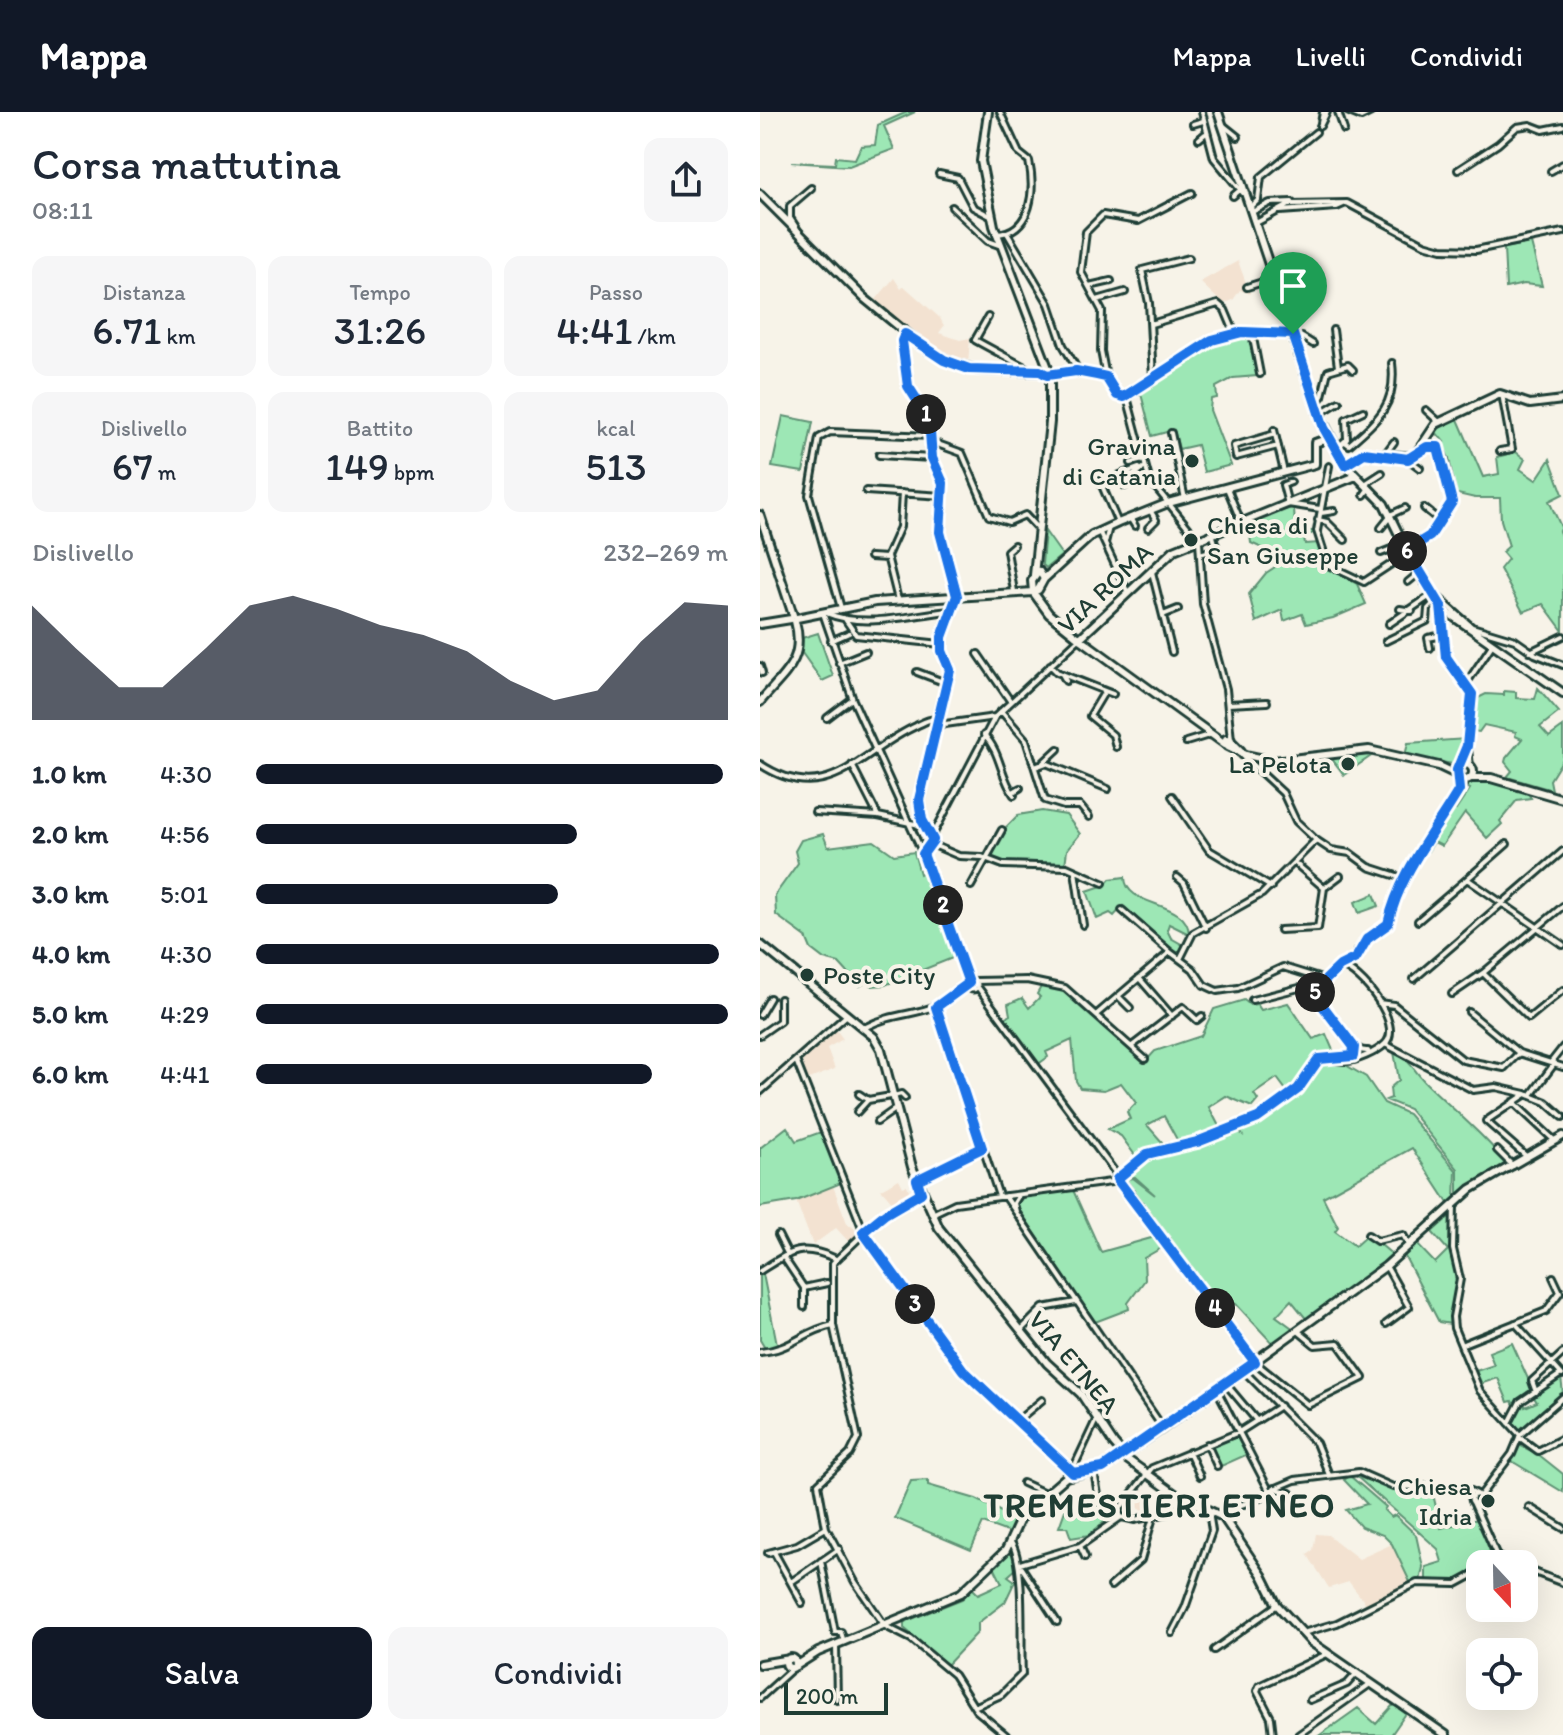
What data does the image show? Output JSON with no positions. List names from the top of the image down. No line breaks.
{"streets":{"main road":["VIA ROMA","VIA ETNEA"]},"districts":["TREMESTIERI ETNEO"],"places":["Gravina di Catania","Chiesa di San Giuseppe","La Pelota","Poste City","Chiesa Idria"],"scale_bar":"200 m","north":"bottom","page":{"header":"Mappa","nav":["Mappa","Livelli","Condividi"],"heading":["Corsa mattutina","08:11"],"stats":[["Distanza","6.71 km"],["Tempo","31:26"],["Passo","4:41 /km"],["Dislivello","67 m"],["Battito","149 bpm"],["kcal","513"]],"pins":["1","6","2","5","3","4"],"chart":["Dislivello","232–269 m"],"list":[{"name":"1.0 km","note":"4:30"},{"name":"2.0 km","note":"4:56"},{"name":"3.0 km","note":"5:01"},{"name":"4.0 km","note":"4:30"},{"name":"5.0 km","note":"4:29"},{"name":"6.0 km","note":"4:41"}],"buttons":["Salva","Condividi"],"scale":"200 m"}}
